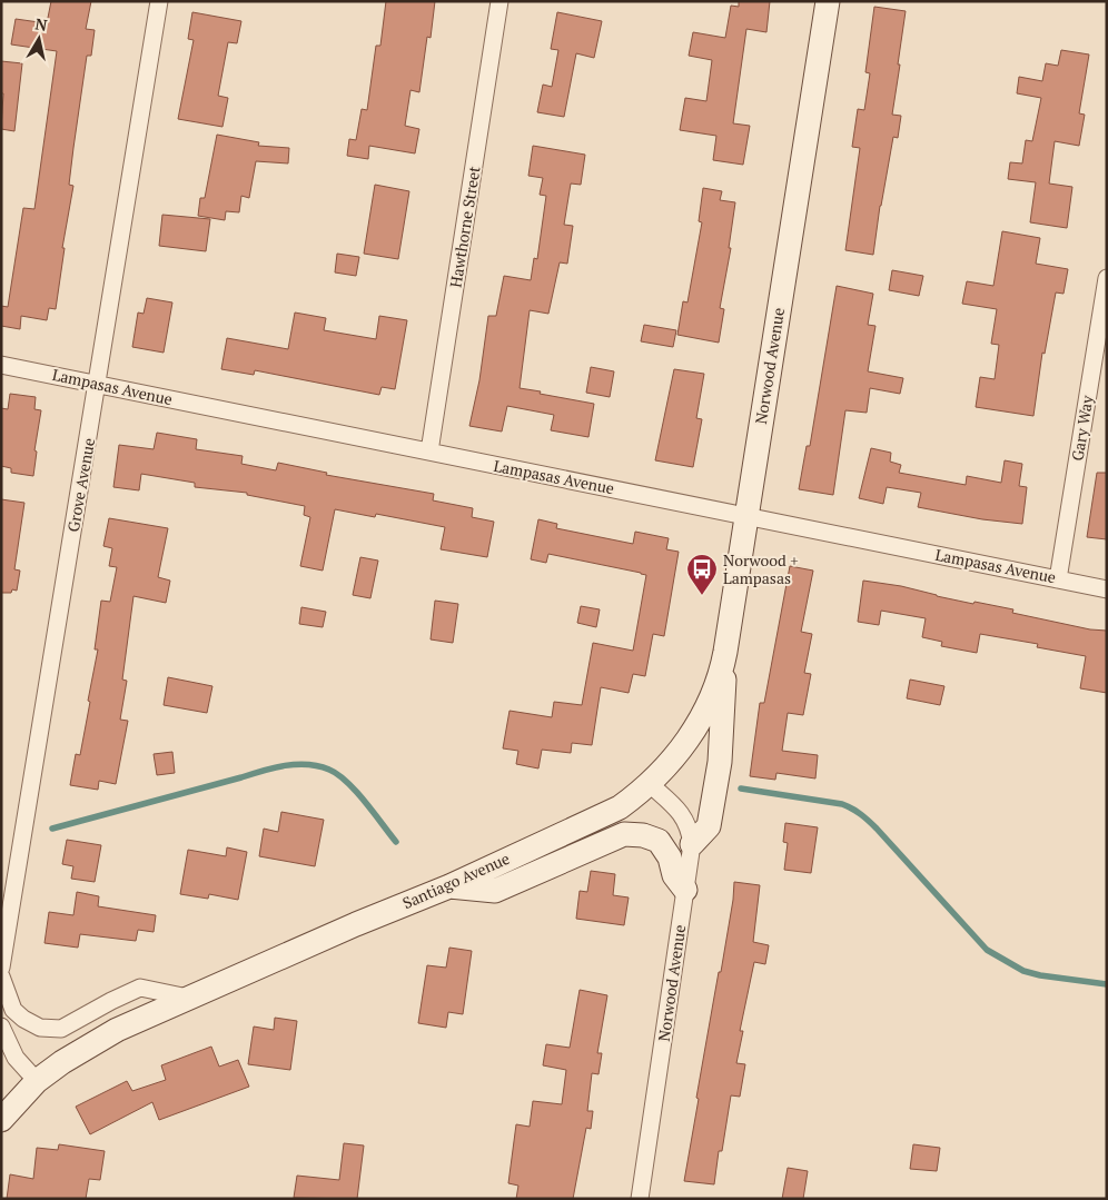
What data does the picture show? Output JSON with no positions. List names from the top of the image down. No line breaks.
{"streets":{"main road":["Norwood Avenue","Santiago Avenue"],"street":["Hawthorne Street","Lampasas Avenue","Gary Way","Grove Avenue"]},"crossings":[["Hawthorne Street","Lampasas Avenue"],["Norwood Avenue","Lampasas Avenue"],["Norwood Avenue","Santiago Avenue"],["Lampasas Avenue","Gary Way"],["Lampasas Avenue","Grove Avenue"]],"places":{"bus stop":["Norwood + Lampasas"]},"north":"top"}
